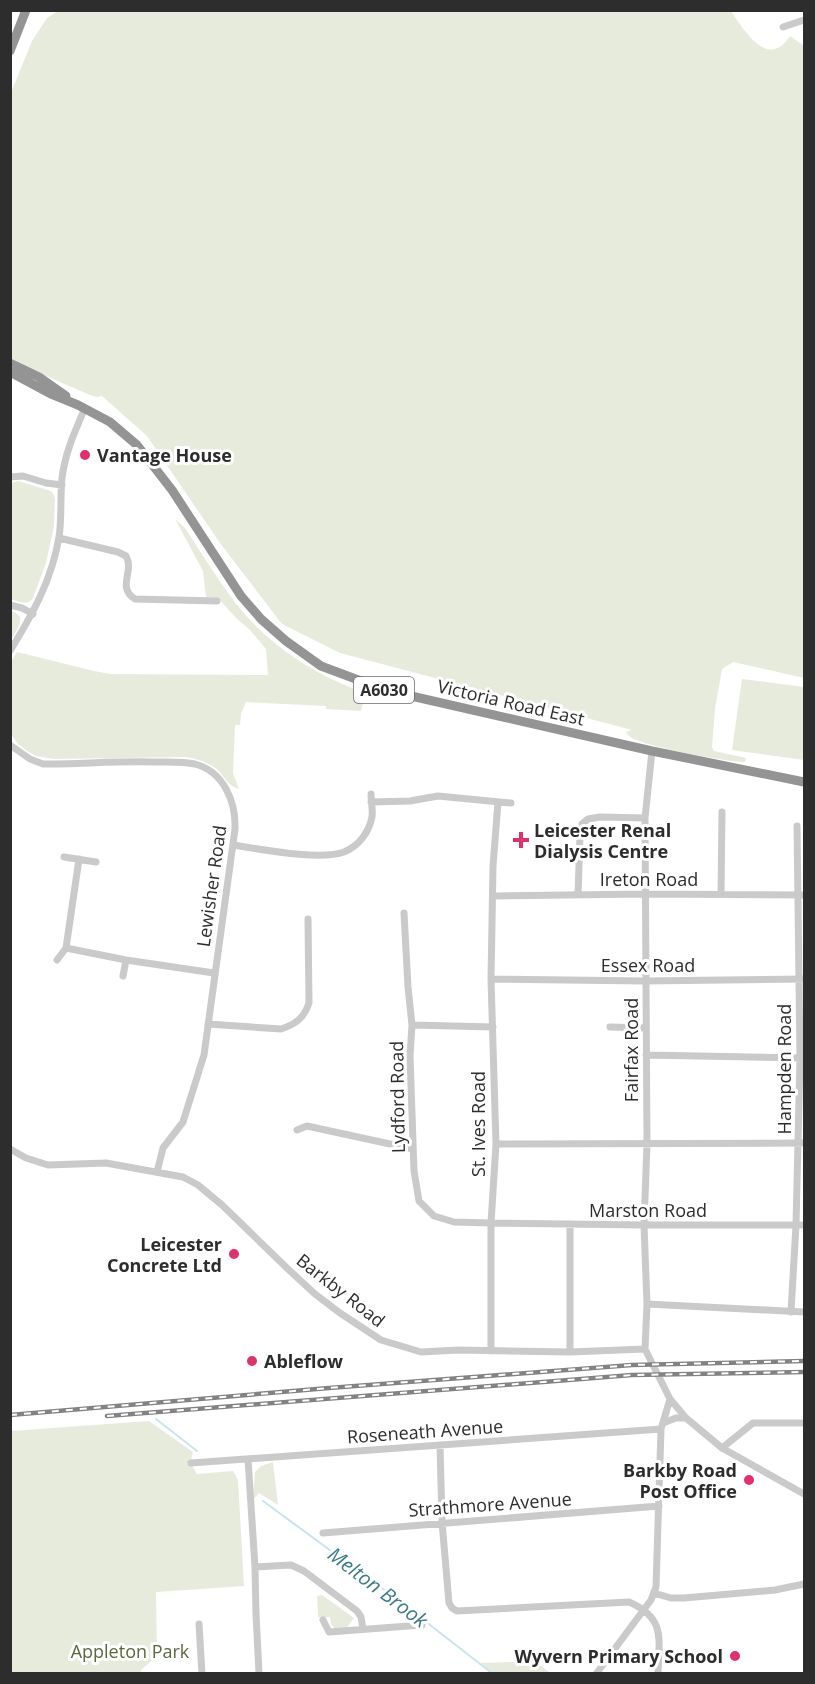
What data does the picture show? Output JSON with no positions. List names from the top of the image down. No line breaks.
{"streets":{"highway":["A6030","Victoria Road East"],"street":["Ireton Road","Lewisher Road","Essex Road","Fairfax Road","Hampden Road","Lydford Road","St. Ives Road","Marston Road","Barkby Road","Roseneath Avenue","Strathmore Avenue"]},"crossings":[["Victoria Road East","Fairfax Road"],["Ireton Road","Fairfax Road"],["Ireton Road","Hampden Road"],["Ireton Road","St. Ives Road"],["Lewisher Road","Barkby Road"],["Essex Road","Fairfax Road"],["Essex Road","Hampden Road"],["Essex Road","St. Ives Road"],["Fairfax Road","Marston Road"],["Fairfax Road","Barkby Road"],["Hampden Road","Marston Road"],["Lydford Road","St. Ives Road"],["Lydford Road","Marston Road"],["St. Ives Road","Marston Road"],["St. Ives Road","Barkby Road"]],"water":["Melton Brook"],"parks":["Appleton Park"],"places":{"other":["Vantage House","Leicester Concrete Ltd","Ableflow","Barkby Road Post Office","Wyvern Primary School"],"health":["Leicester Renal Dialysis Centre"]}}
